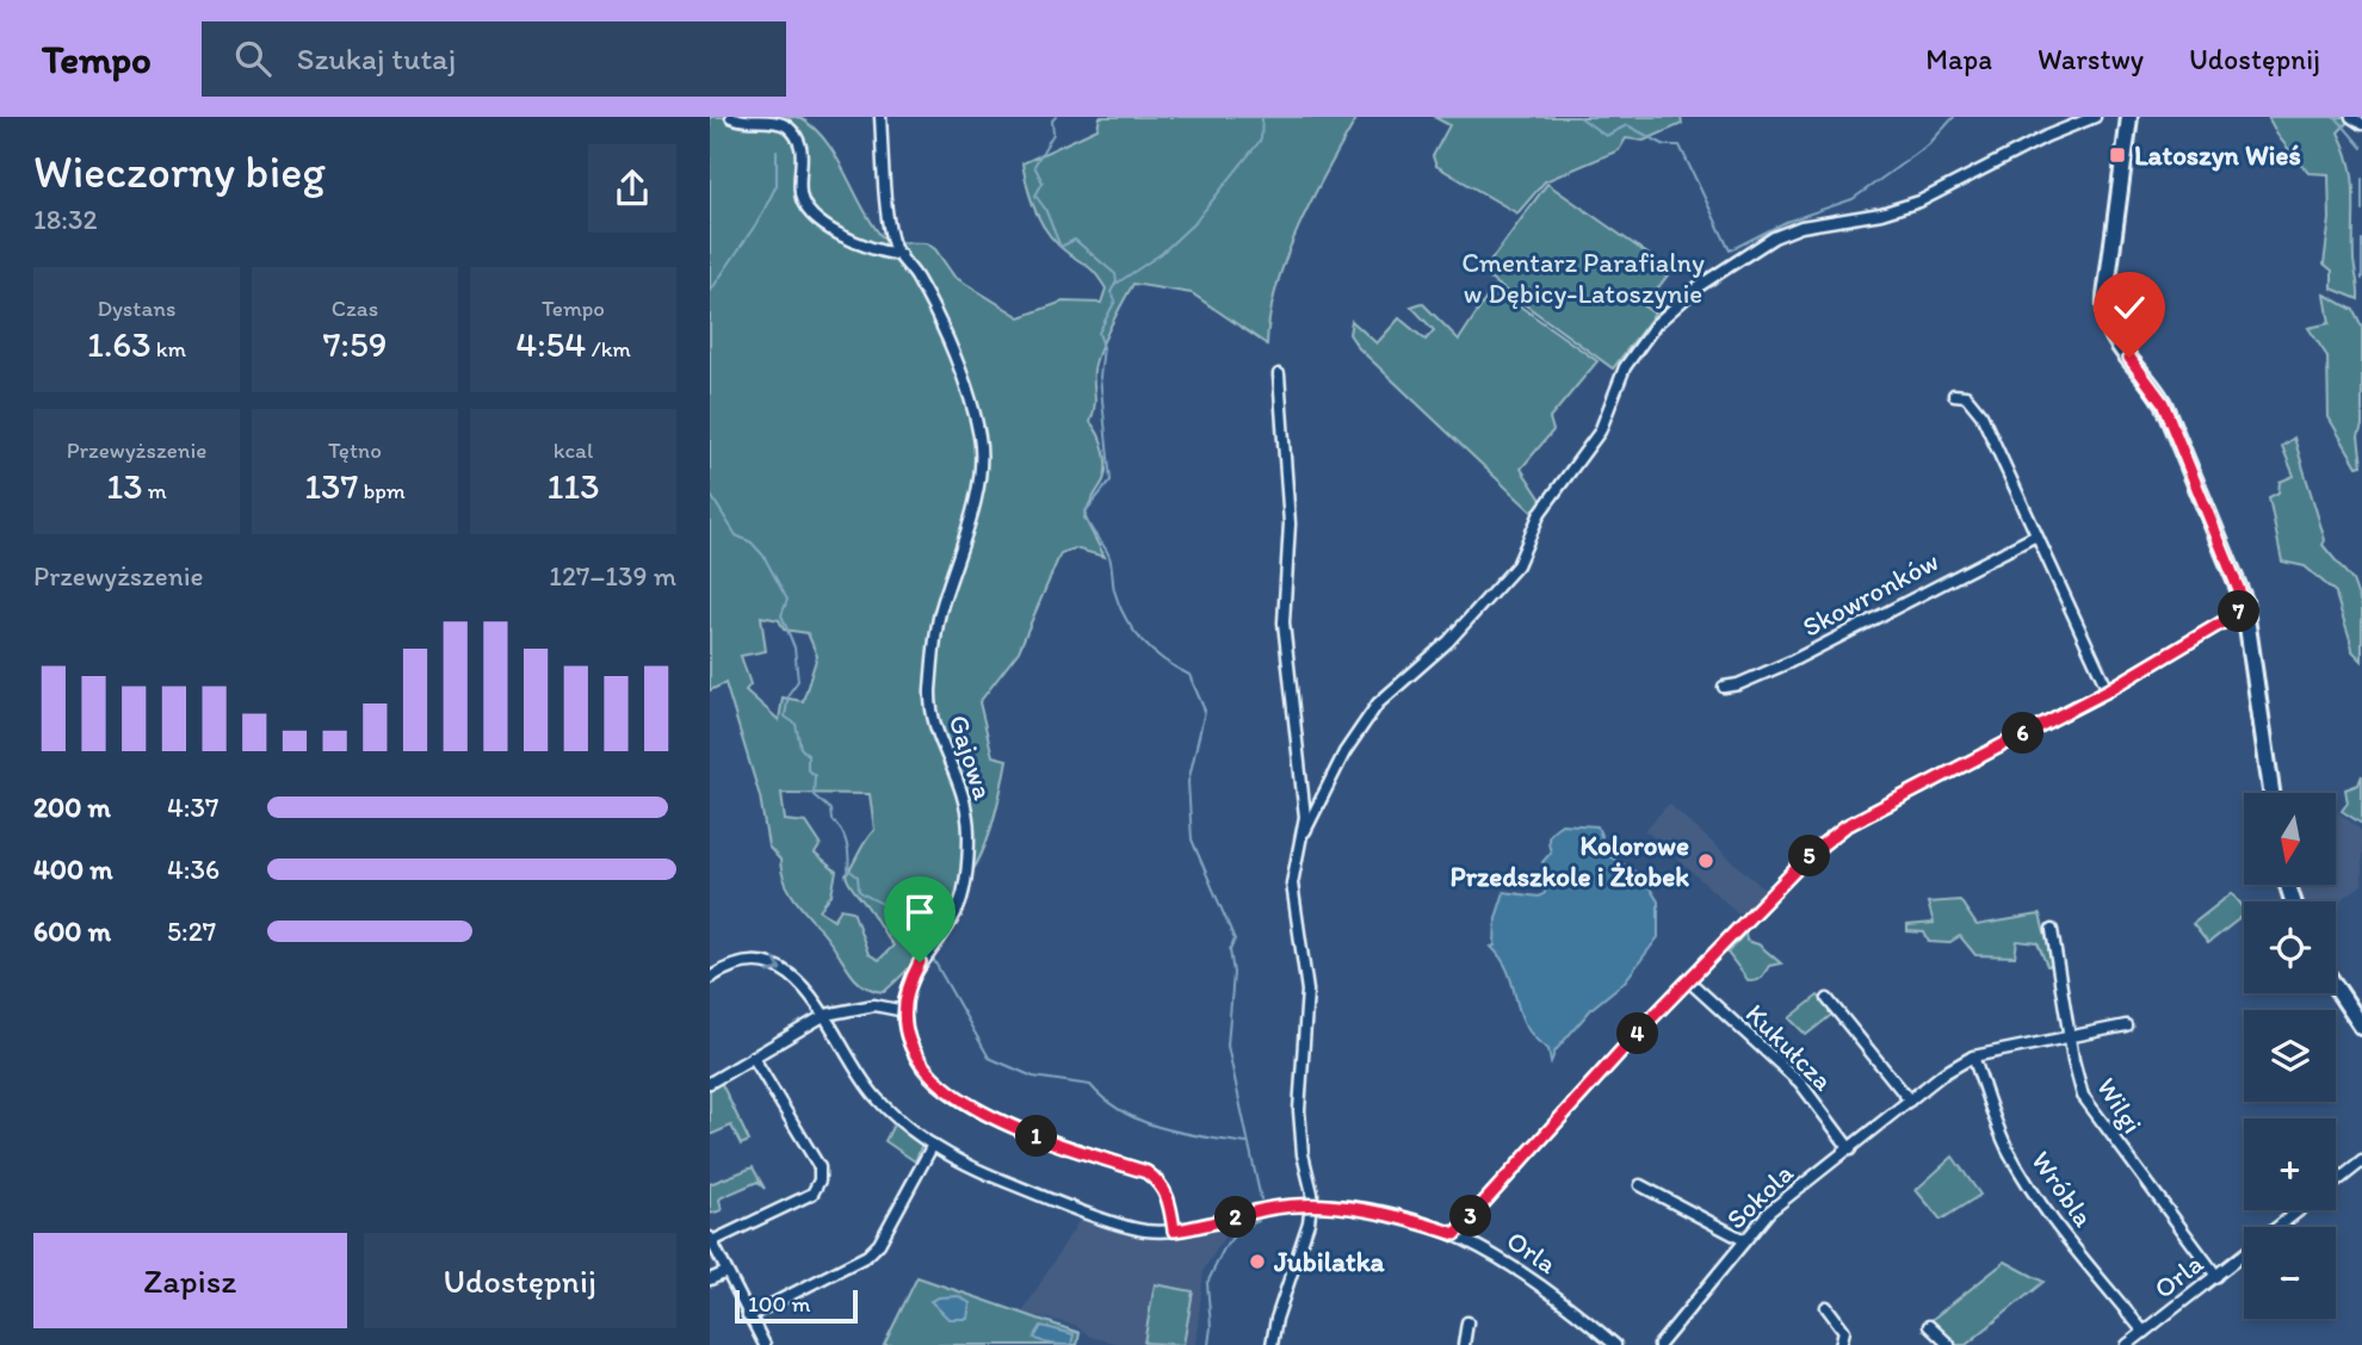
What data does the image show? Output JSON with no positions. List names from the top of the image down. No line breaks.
{"streets":{"street":["Skowronków","Gajowa","Kukułcza","Wilgi","Wróbla","Sokola","Orla"]},"crossings":[["Kukułcza","Sokola"],["Wilgi","Sokola"],["Wilgi","Orla"],["Wróbla","Sokola"],["Wróbla","Orla"]],"parks":["Cmentarz Parafialny w Dębicy-Latoszynie"],"places":{"transit":["Latoszyn Wieś"],"other":["Kolorowe Przedszkole i Żłobek","Jubilatka"]},"scale_bar":"100 m","north":"bottom","page":{"header":"Tempo","search":"Szukaj tutaj","nav":["Mapa","Warstwy","Udostępnij"],"heading":["Wieczorny bieg","18:32"],"stats":[["Dystans","1.63 km"],["Czas","7:59"],["Tempo","4:54 /km"],["Przewyższenie","13 m"],["Tętno","137 bpm"],["kcal","113"]],"chart":["Przewyższenie","127–139 m"],"pins":["7","6","5","4","1","3","2"],"list":[{"name":"200 m","note":"4:37"},{"name":"400 m","note":"4:36"},{"name":"600 m","note":"5:27"}],"map_buttons":["+","−"],"buttons":["Zapisz","Udostępnij"],"scale":"100 m"}}
